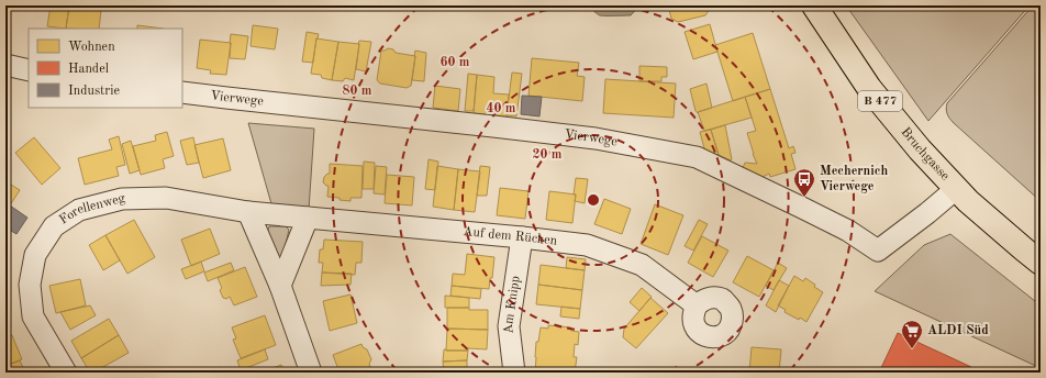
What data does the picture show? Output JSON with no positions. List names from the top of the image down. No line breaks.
{"streets":{"main road":["B 477","Bruchgasse"],"street":["Vierwege","Forellenweg","Auf dem Rücken","Am Knipp"]},"crossings":[["Vierwege","Bruchgasse"],["Forellenweg","Auf dem Rücken"],["Auf dem Rücken","Am Knipp"]],"places":{"bus stop":["Mechernich Vierwege"],"supermarket":["ALDI Süd"]},"legend":["Wohnen","Handel","Industrie"],"rings":["60 m","80 m","40 m","20 m"]}
